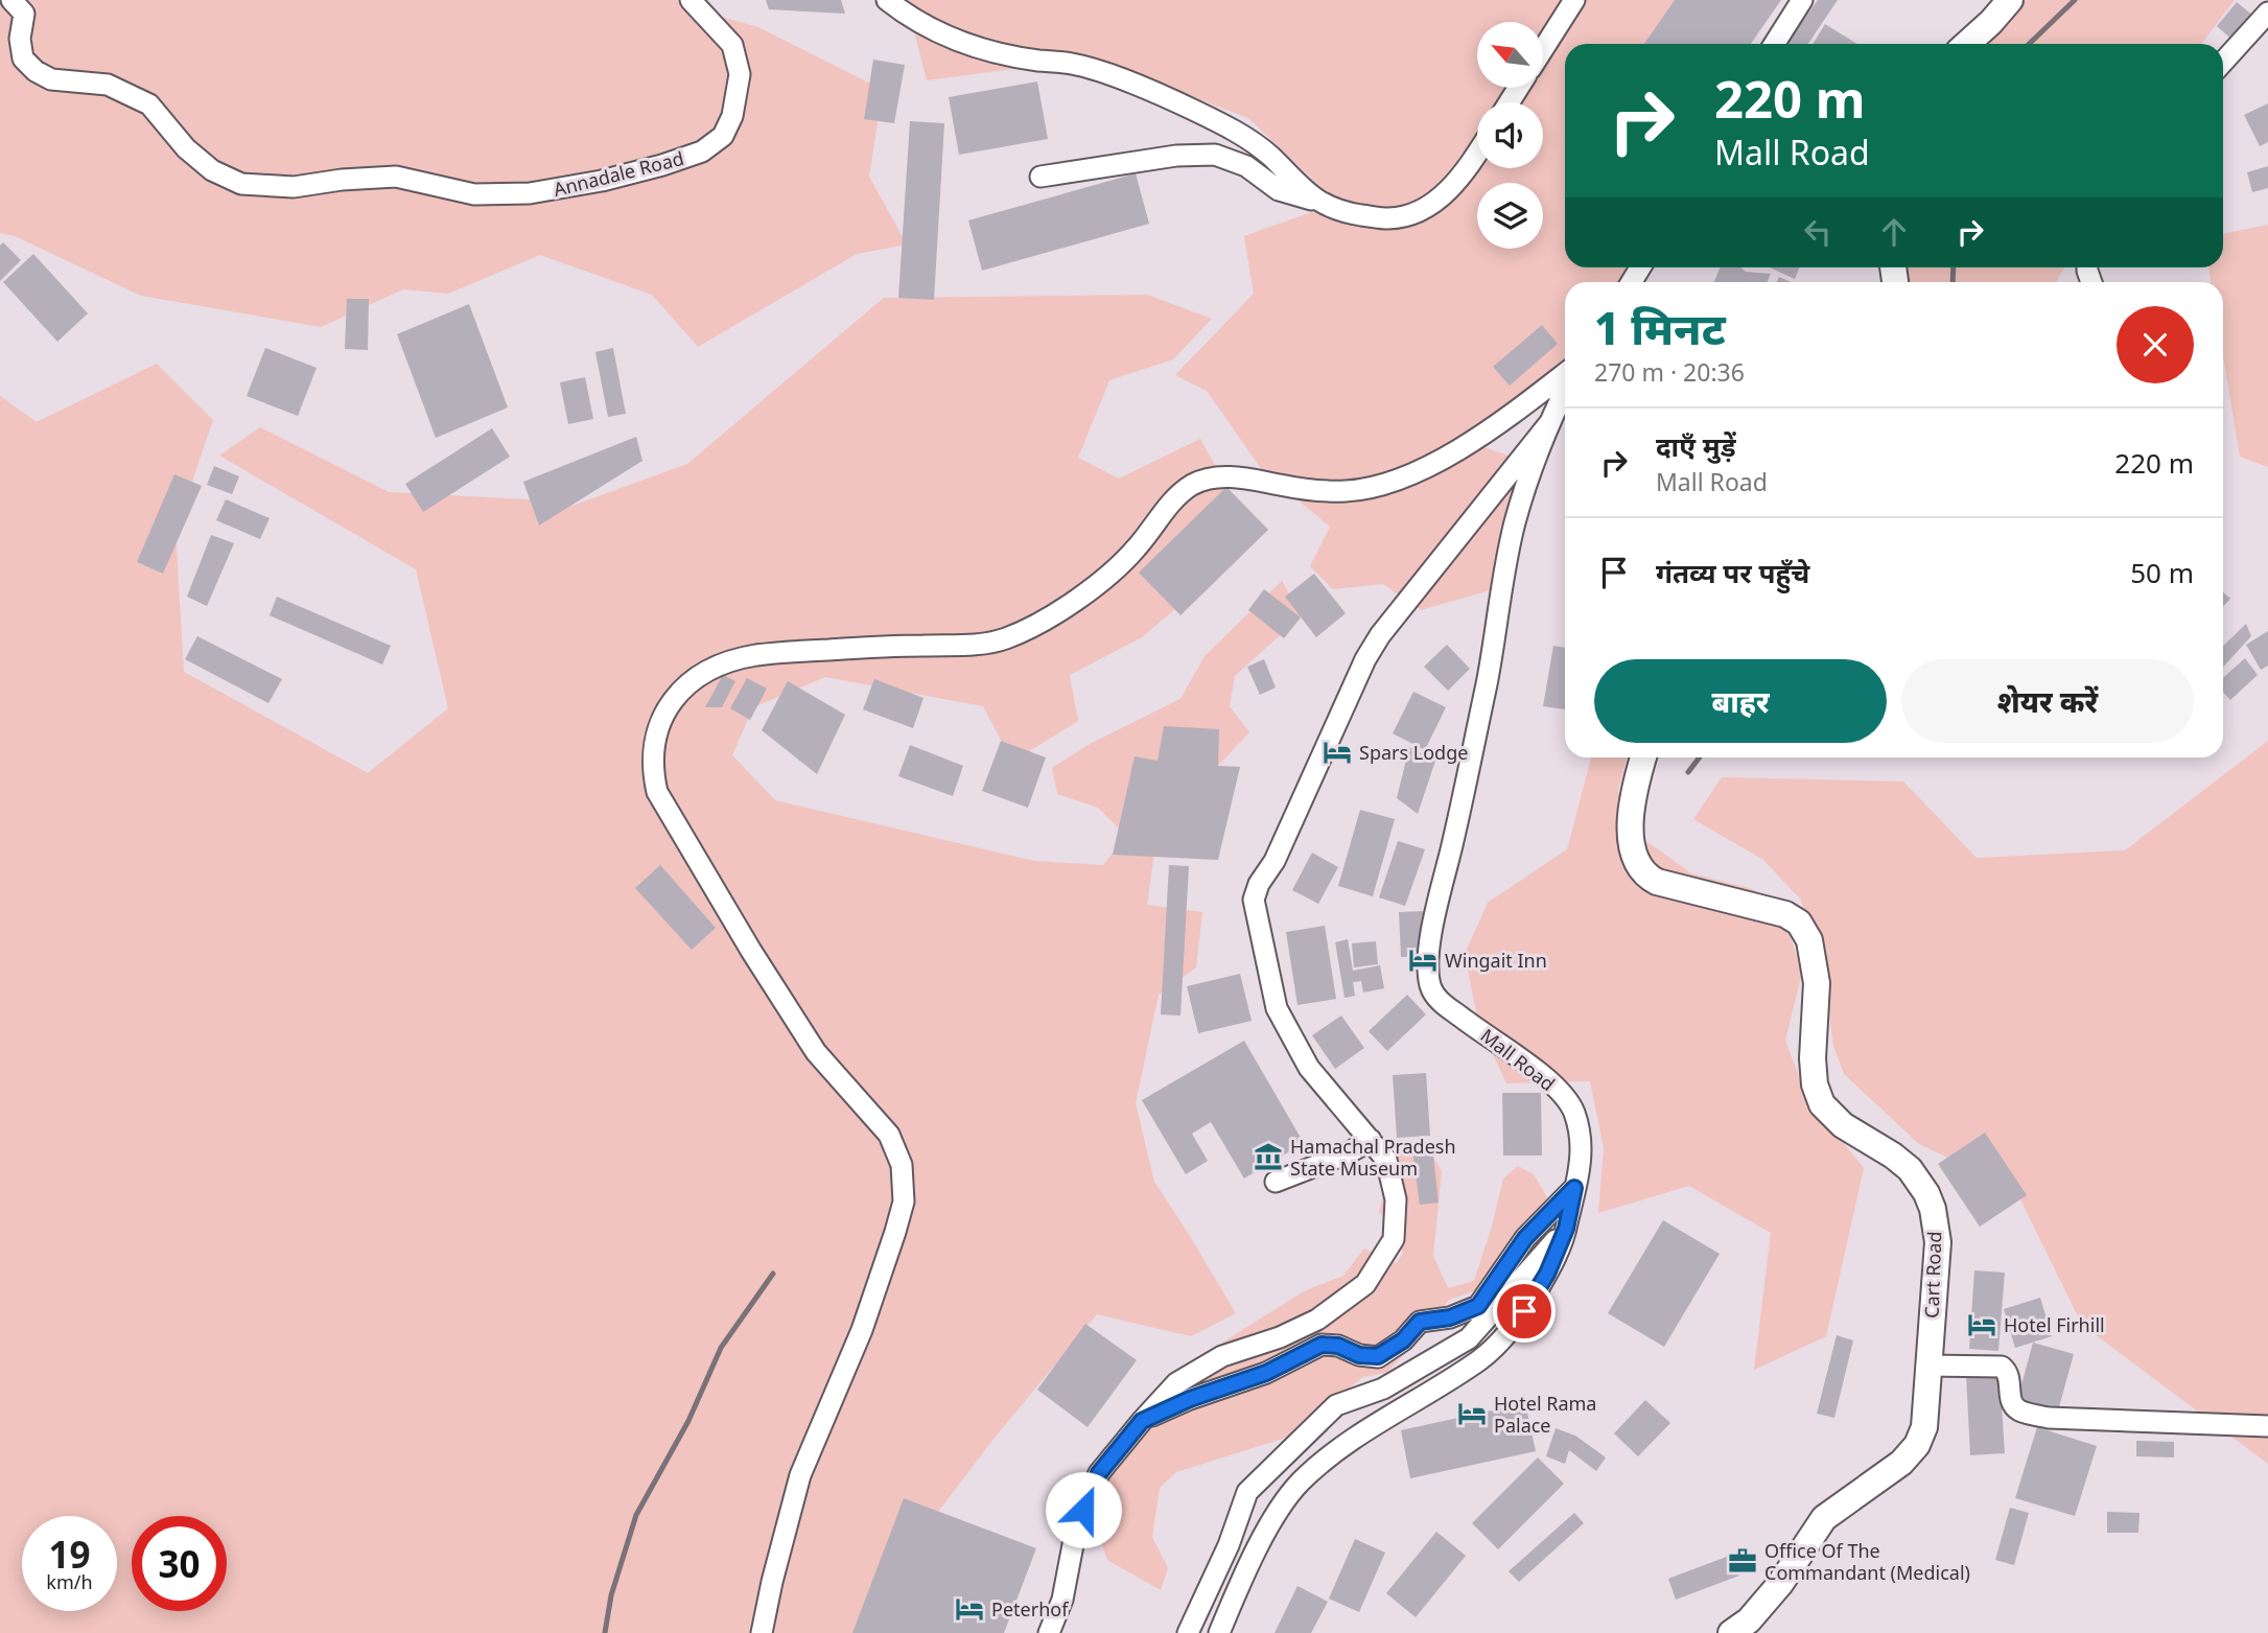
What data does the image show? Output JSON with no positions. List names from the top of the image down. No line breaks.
{"streets":{"main road":["Cart Road"],"street":["Annadale Road","Mall Road"]},"places":{"hotel":["Spars Lodge","Wingait Inn","Hotel Firhill","Hotel Rama Palace","Peterhof"],"museum":["Hamachal Pradesh State Museum"],"office":["Office Of The Commandant (Medical)"]},"north":"top left","page":{"turn":["220 m","Mall Road"],"heading":["1 मिनट","270 m · 20:36"],"list":[{"name":"दाएँ मुड़ें","note":"Mall Road","value":"220 m"},{"name":"गंतव्य पर पहुँचे","value":"50 m"}],"buttons":["बाहर","शेयर करें"],"speed":"19 km/h","limit":"30"}}
